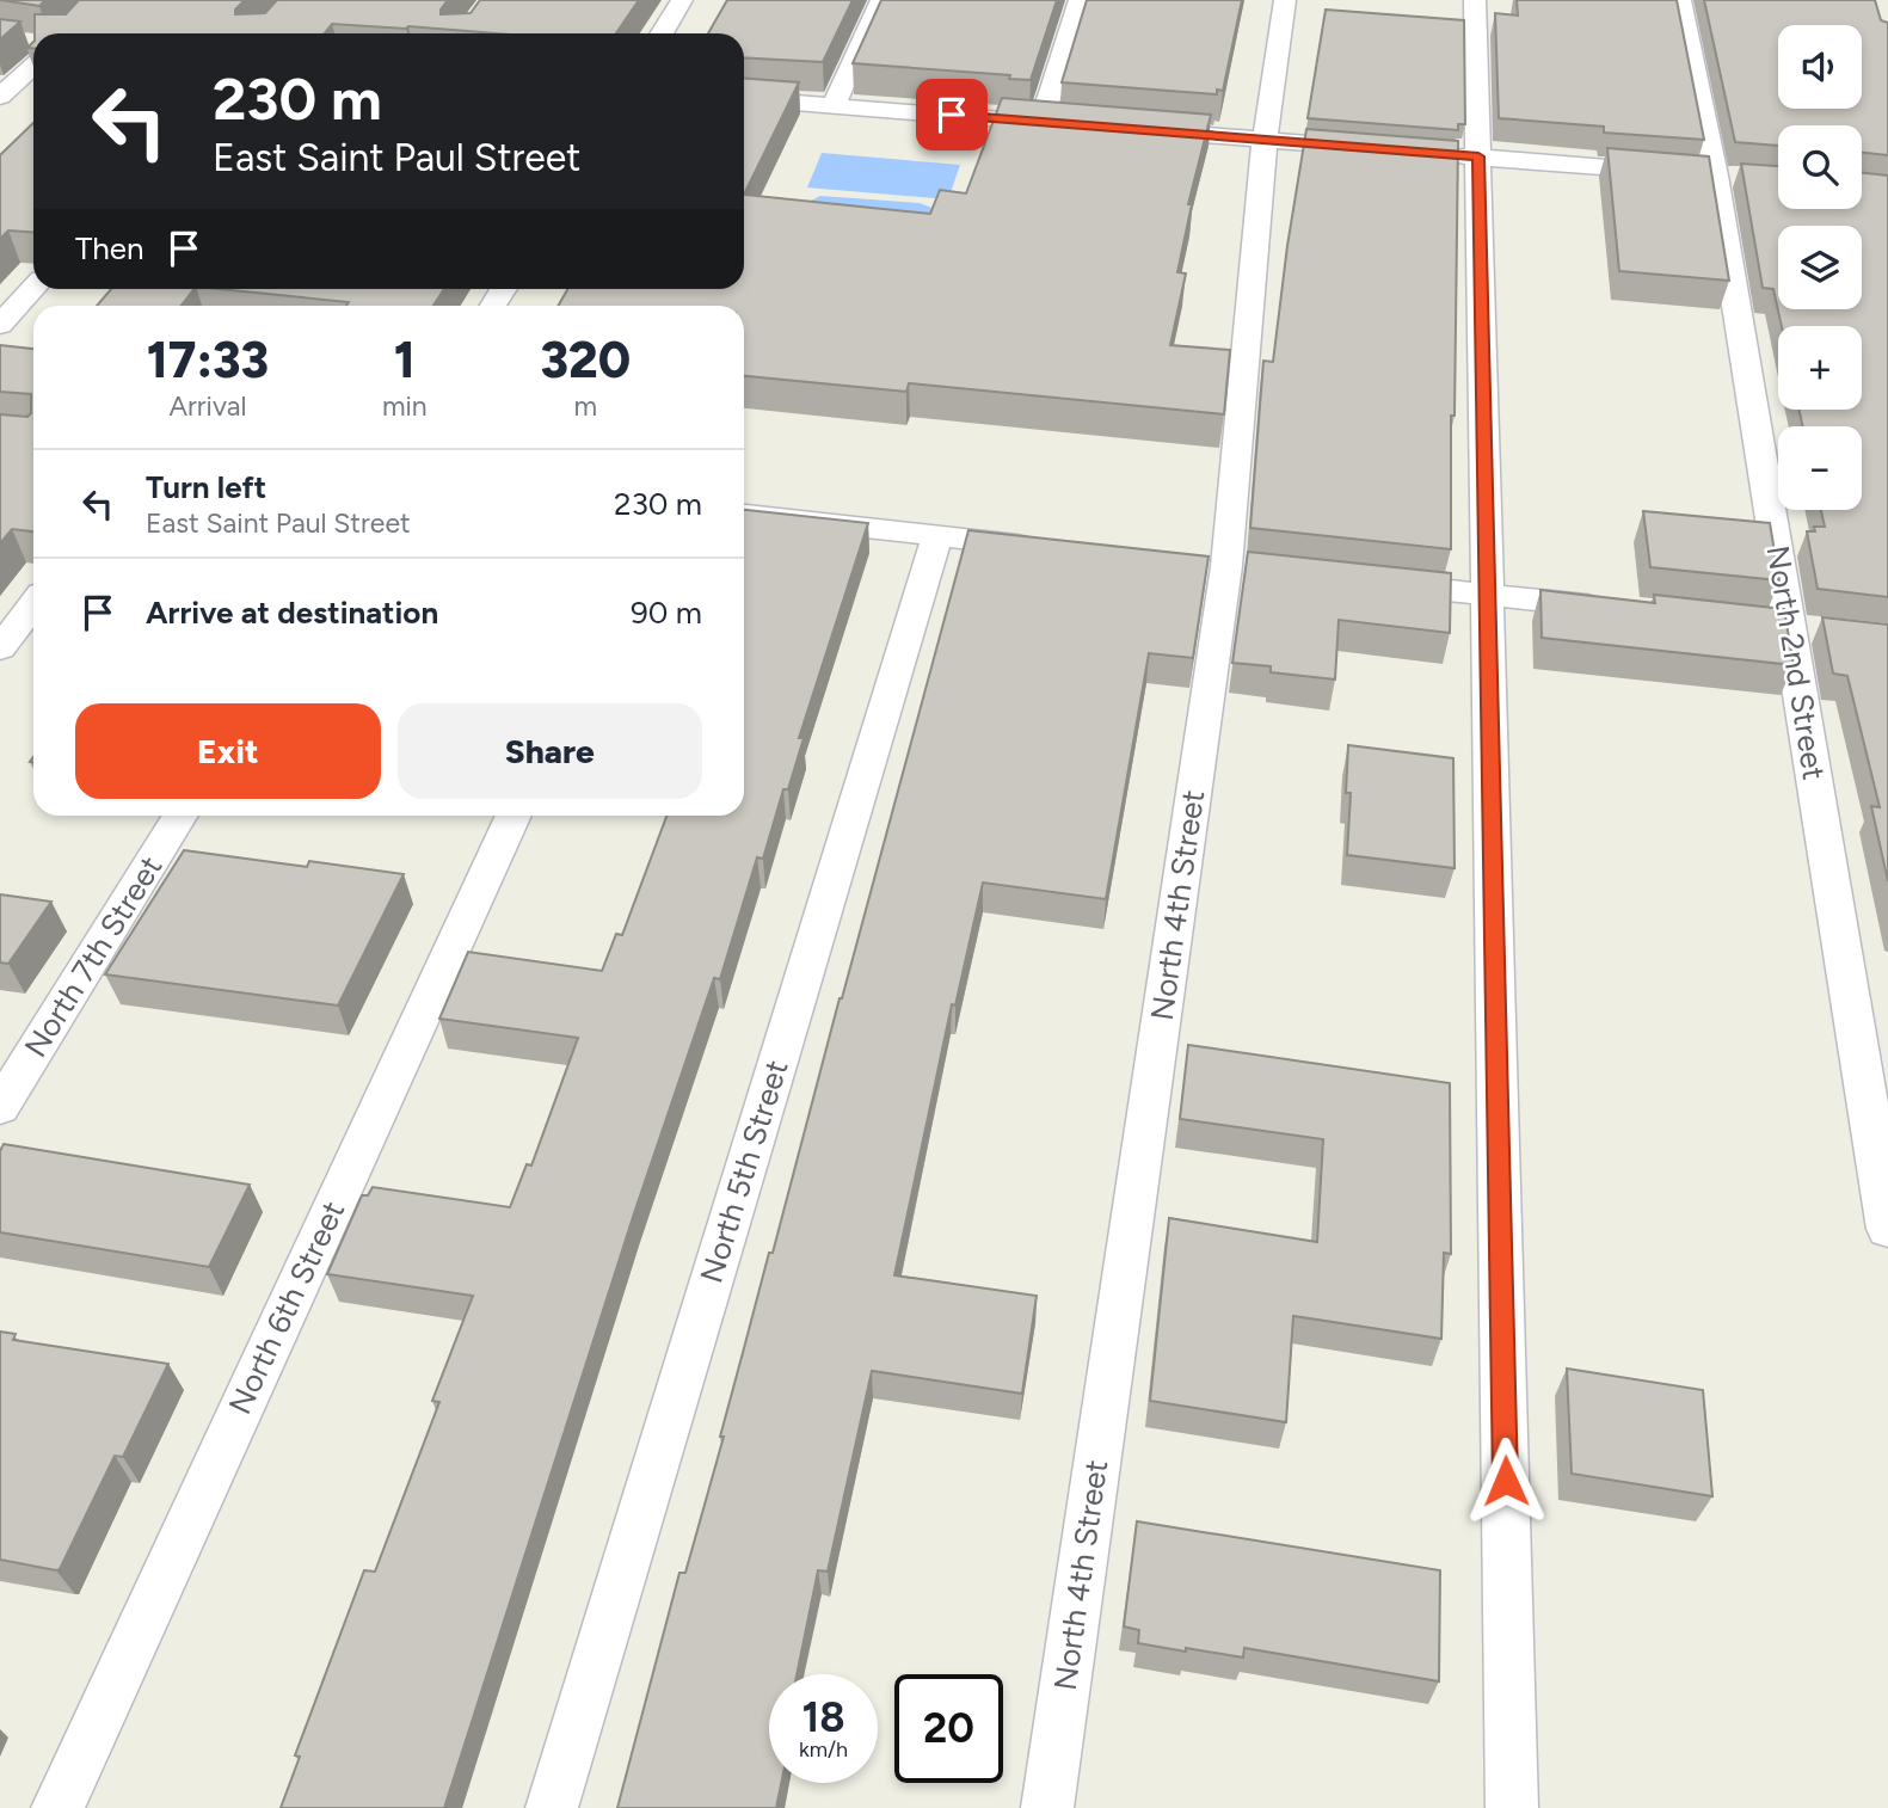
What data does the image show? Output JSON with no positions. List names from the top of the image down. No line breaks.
{"streets":{"lane":["North 2nd Street","North 4th Street","North 7th Street","North 5th Street","North 6th Street"]},"page":{"map_buttons":["+","−"],"turn":["230 m","East Saint Paul Street"],"then":"Then","eta":["17:33","Arrival","1","min","320","m"],"list":[{"name":"Turn left","note":"East Saint Paul Street","value":"230 m"},{"name":"Arrive at destination","value":"90 m"}],"buttons":["Exit","Share"],"speed":"18 km/h","limit":"20"}}
